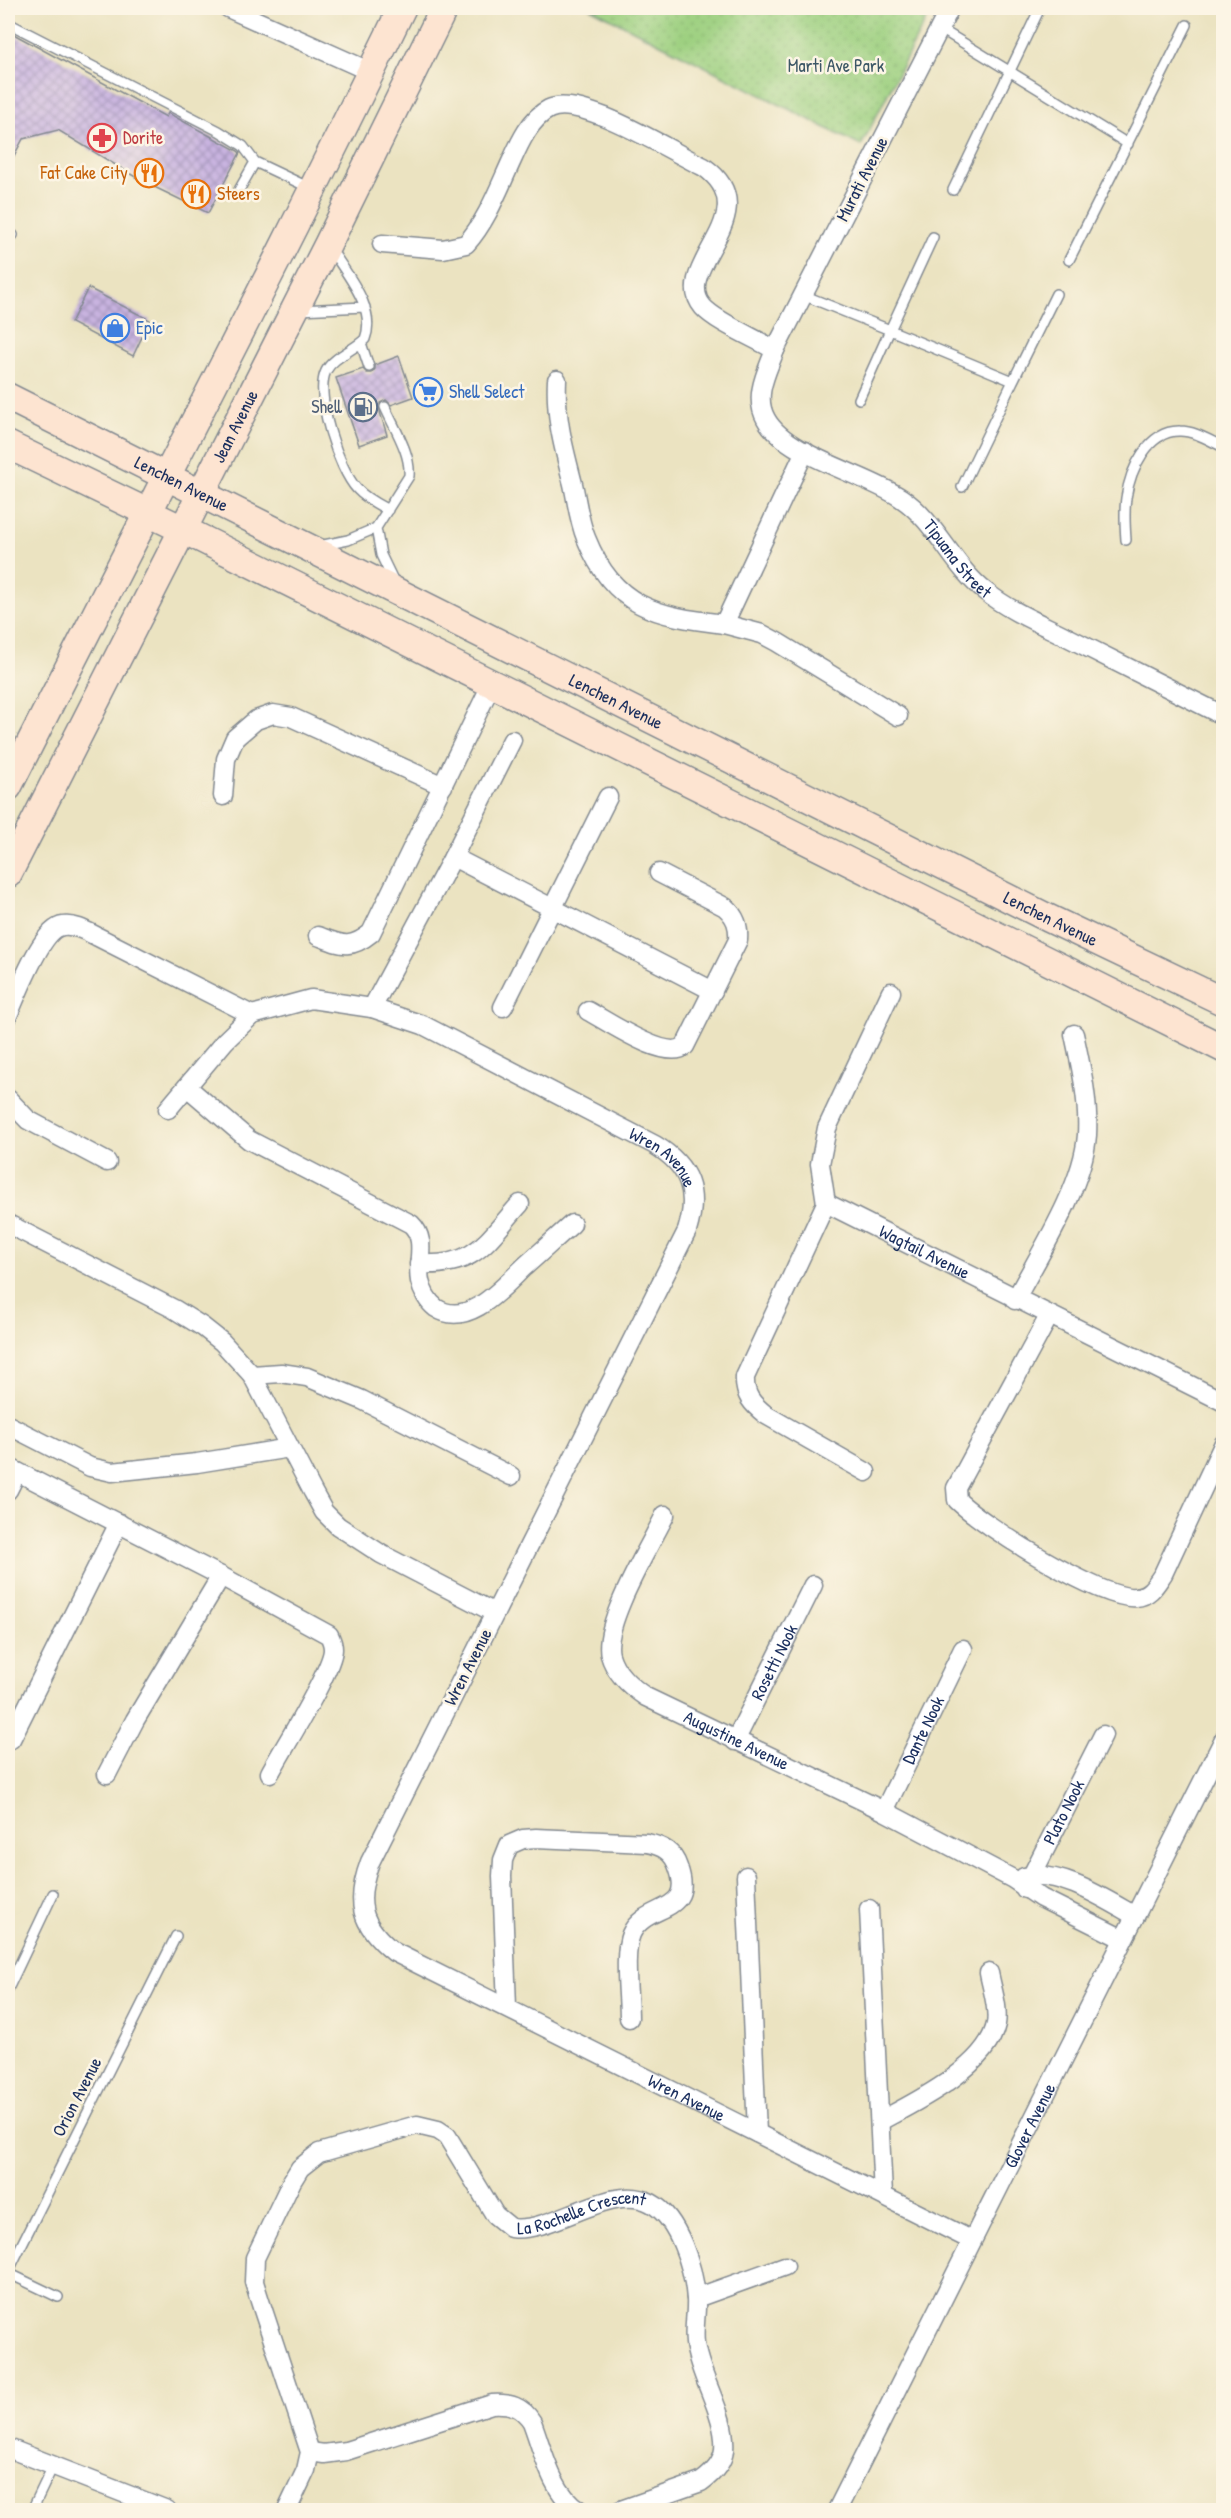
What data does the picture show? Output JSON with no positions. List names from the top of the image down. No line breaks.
{"streets":{"main road":["Jean Avenue","Lenchen Avenue"],"street":["Murati Avenue","Tipuana Street","Wren Avenue","Wagtail Avenue","Rosetti Nook","Dante Nook","Augustine Avenue","Plato Nook","Glover Avenue","La Rochelle Crescent"],"lane":["Orion Avenue"]},"crossings":[["Murati Avenue","Tipuana Street"],["Jean Avenue","Lenchen Avenue"],["Wren Avenue","Glover Avenue"],["Rosetti Nook","Augustine Avenue"],["Dante Nook","Augustine Avenue"],["Augustine Avenue","Plato Nook"],["Augustine Avenue","Glover Avenue"]],"parks":["Marti Ave Park"],"places":{"pharmacy":["Dorite"],"restaurant":["Fat Cake City","Steers"],"shop":["Epic"],"supermarket":["Shell Select"],"fuel station":["Shell"]}}
